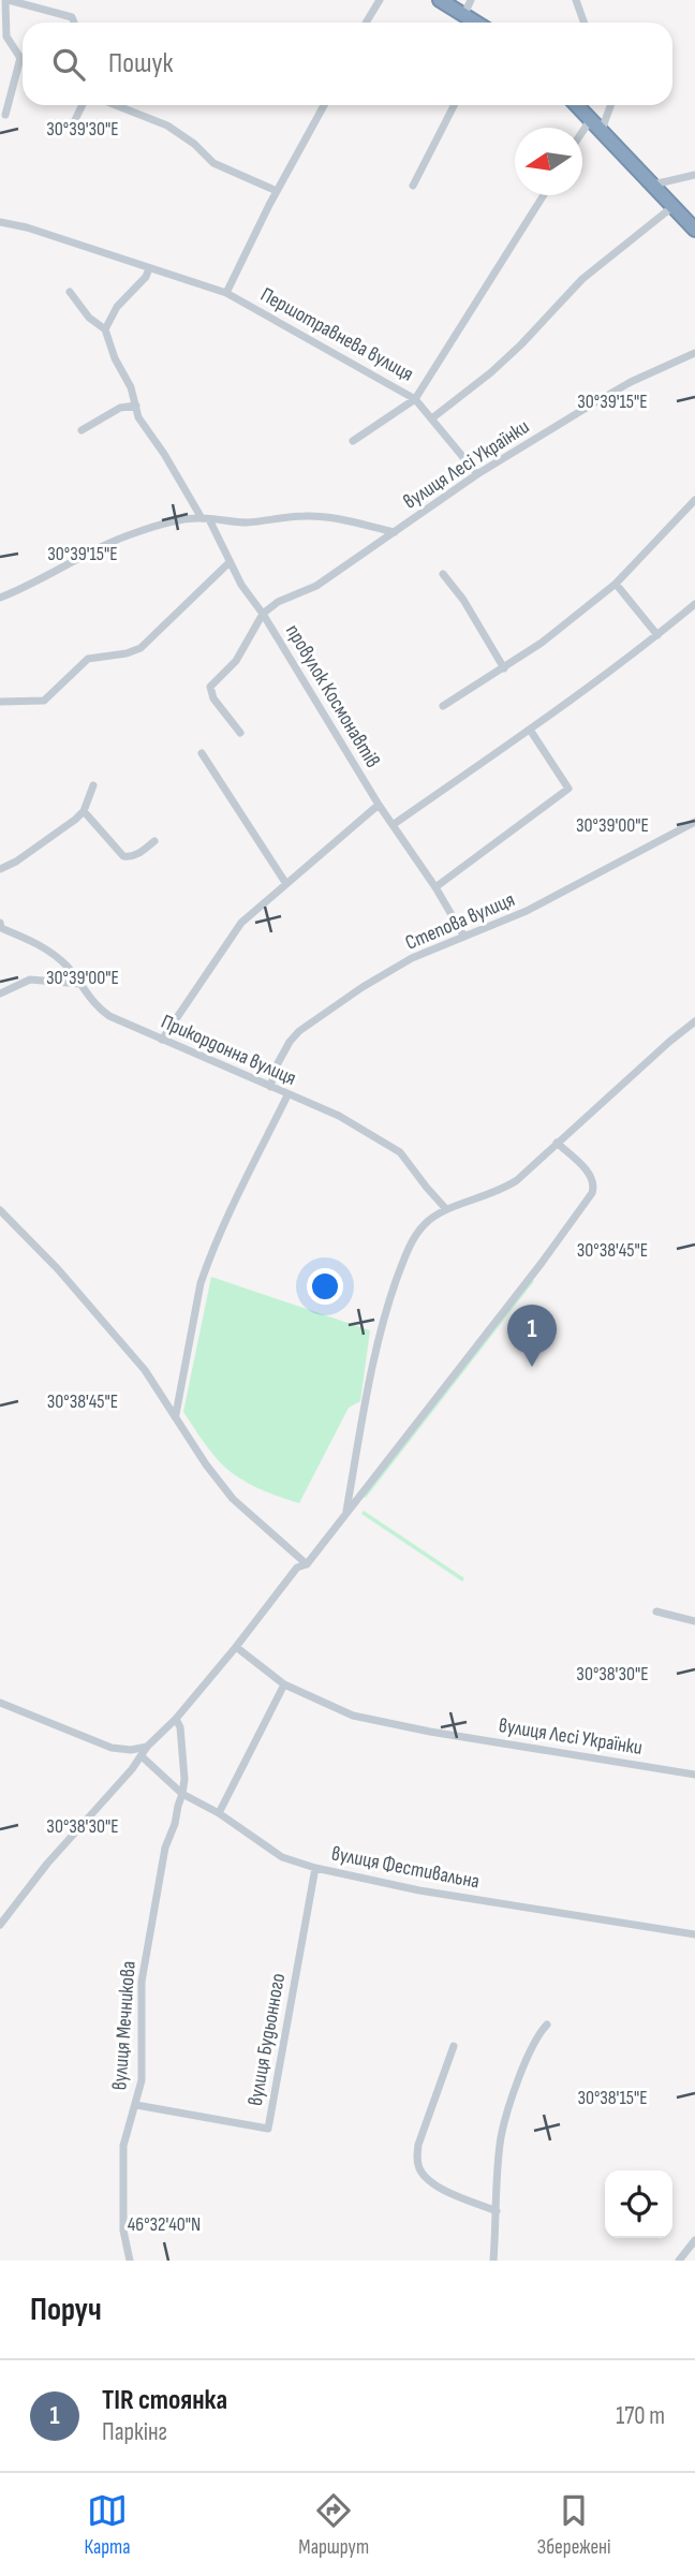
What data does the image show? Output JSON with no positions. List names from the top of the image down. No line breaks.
{"streets":{"street":["Першотравнева вулиця","вулиця Лесі Українки","провулок Космонавтів","Степова вулиця","Прикордонна вулиця","вулиця Фестивальна","вулиця Мечникова","вулиця Будьонного"]},"crossings":[["Першотравнева вулиця","вулиця Лесі Українки"],["вулиця Лесі Українки","провулок Космонавтів"],["провулок Космонавтів","Степова вулиця"],["Степова вулиця","Прикордонна вулиця"],["вулиця Фестивальна","вулиця Мечникова"],["вулиця Фестивальна","вулиця Будьонного"],["вулиця Мечникова","вулиця Будьонного"]],"north":"left","page":{"search":"Пошук","pins":"1","heading":"Поруч","list":[{"mark":"1","name":"TIR стоянка","note":"Паркінг","value":"170 m"}],"nav":["Карта","Маршрут","Збережені"]},"coordinates":["30°39'30\"E","30°39'15\"E","30°39'00\"E","30°38'45\"E","30°38'30\"E","30°38'15\"E","46°32'40\"N"]}
